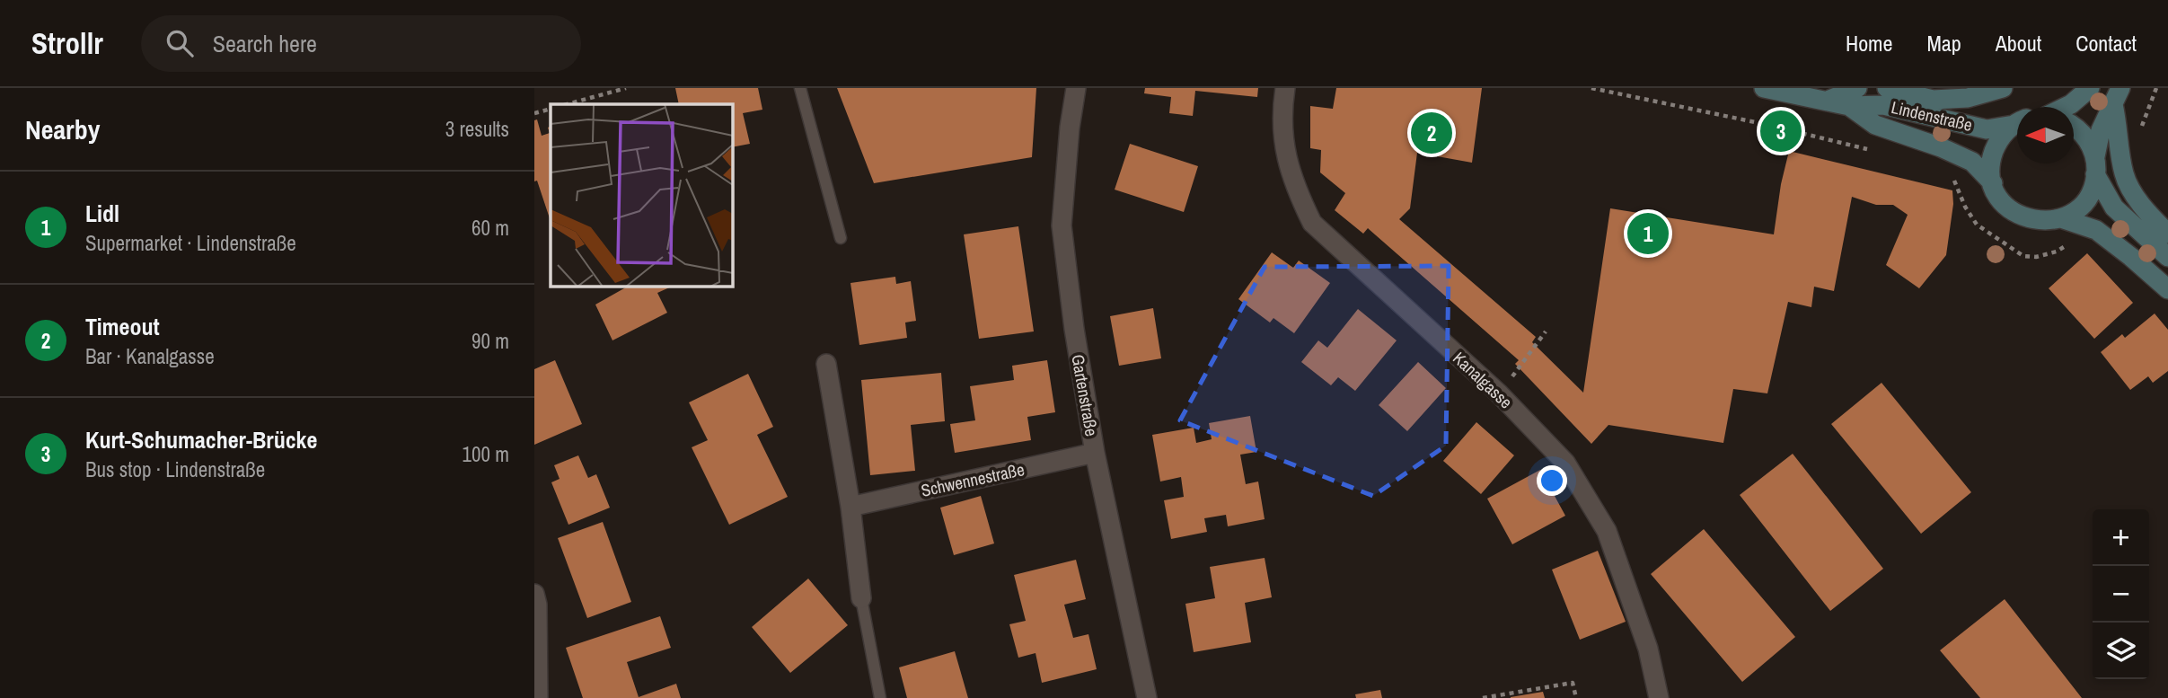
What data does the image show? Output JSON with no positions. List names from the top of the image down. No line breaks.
{"streets":{"main road":["Lindenstraße"],"street":["Kanalgasse","Gartenstraße","Schwennestraße"]},"crossings":[["Gartenstraße","Schwennestraße"]],"north":"left","page":{"header":"Strollr","search":"Search here","nav":["Home","Map","About","Contact"],"heading":["Nearby","3 results"],"pins":["3","2","1"],"list":[{"mark":"1","name":"Lidl","note":"Supermarket · Lindenstraße","value":"60 m"},{"mark":"2","name":"Timeout","note":"Bar · Kanalgasse","value":"90 m"},{"mark":"3","name":"Kurt-Schumacher-Brücke","note":"Bus stop · Lindenstraße","value":"100 m"}],"map_buttons":["+","−"]}}
